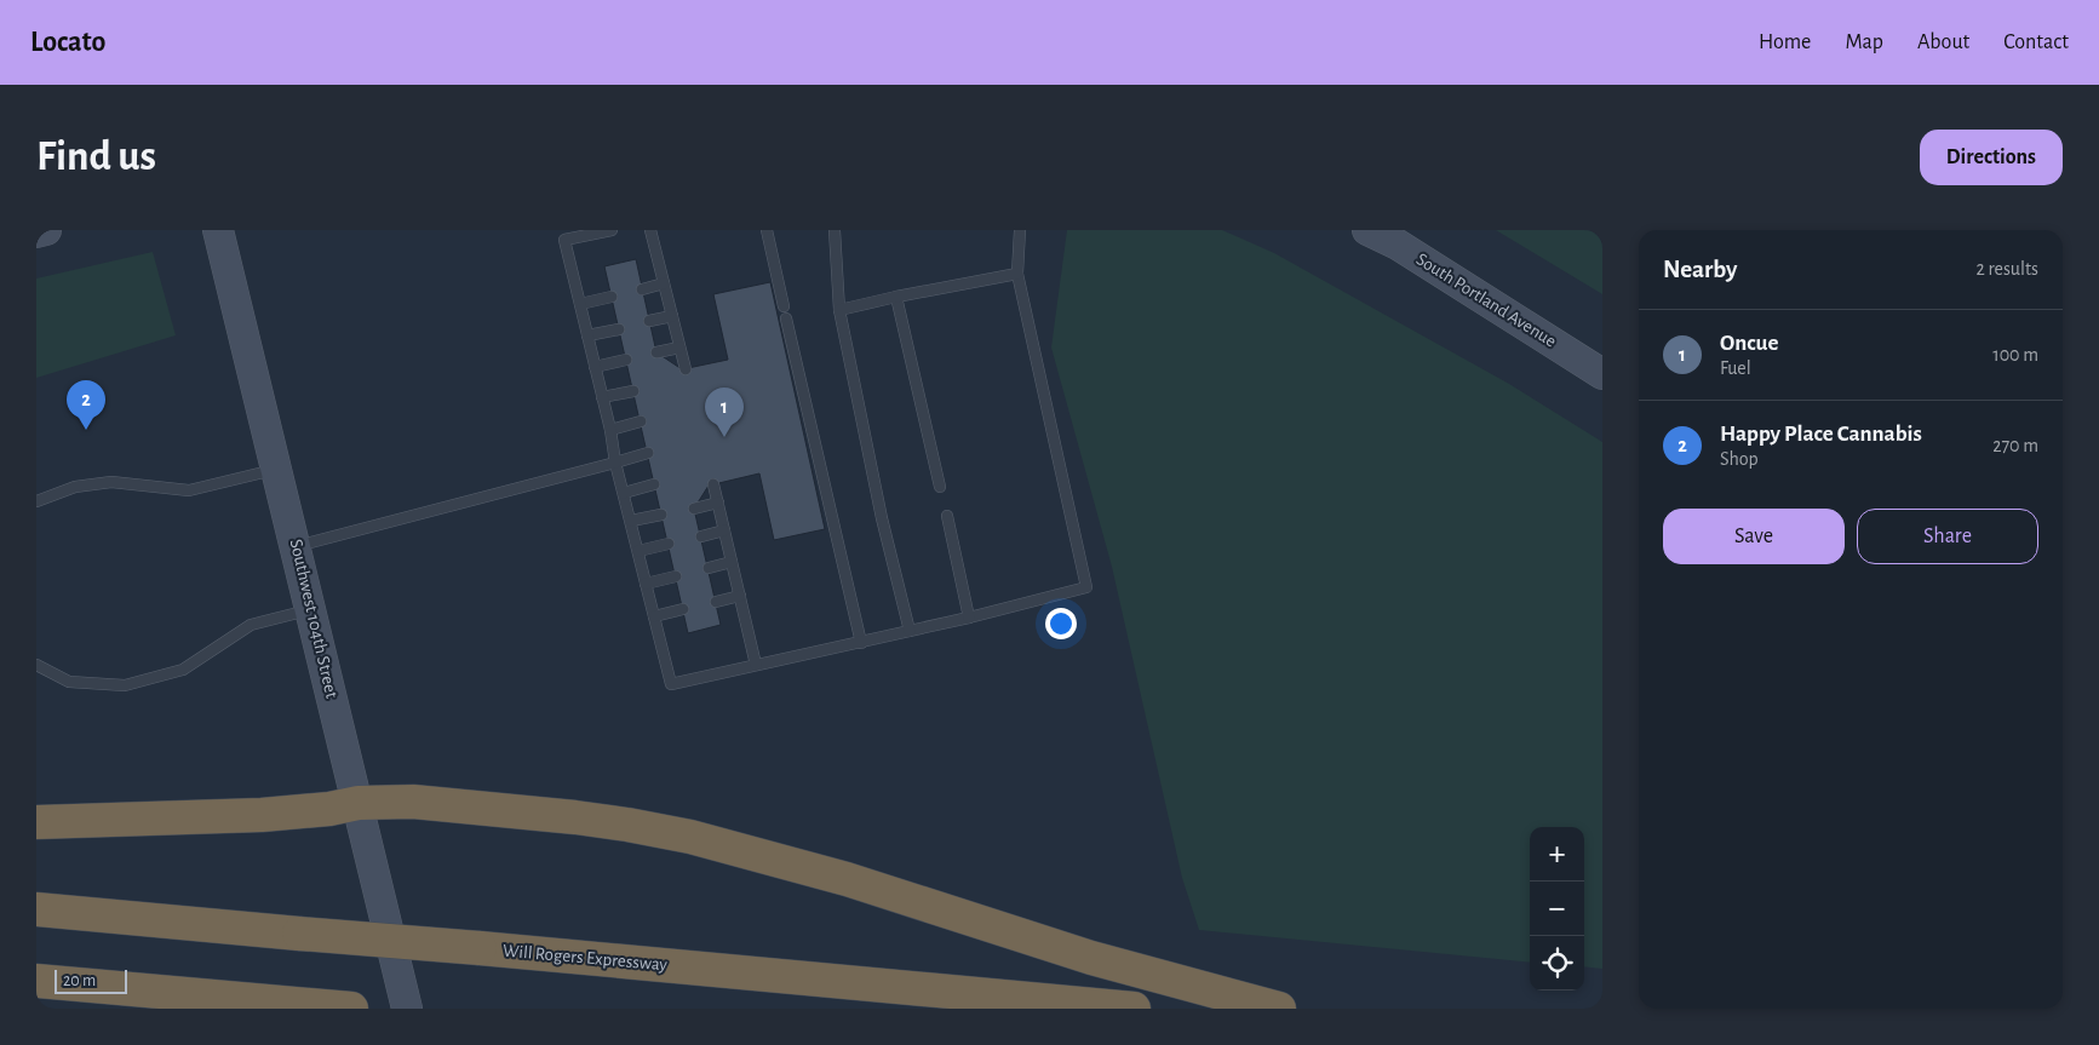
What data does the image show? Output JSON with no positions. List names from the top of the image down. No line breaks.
{"streets":{"highway":["Will Rogers Expressway"],"main road":["South Portland Avenue","Southwest 104th Street"]},"scale_bar":"20 m","page":{"header":"Locato","nav":["Home","Map","About","Contact"],"buttons":["Directions",["Save","Share"]],"title":"Find us","heading":["Nearby","2 results"],"list":[{"mark":"1","name":"Oncue","note":"Fuel","value":"100 m"},{"mark":"2","name":"Happy Place Cannabis","note":"Shop","value":"270 m"}],"pins":["2","1"],"map_buttons":["+","−"],"scale":"20 m"}}
